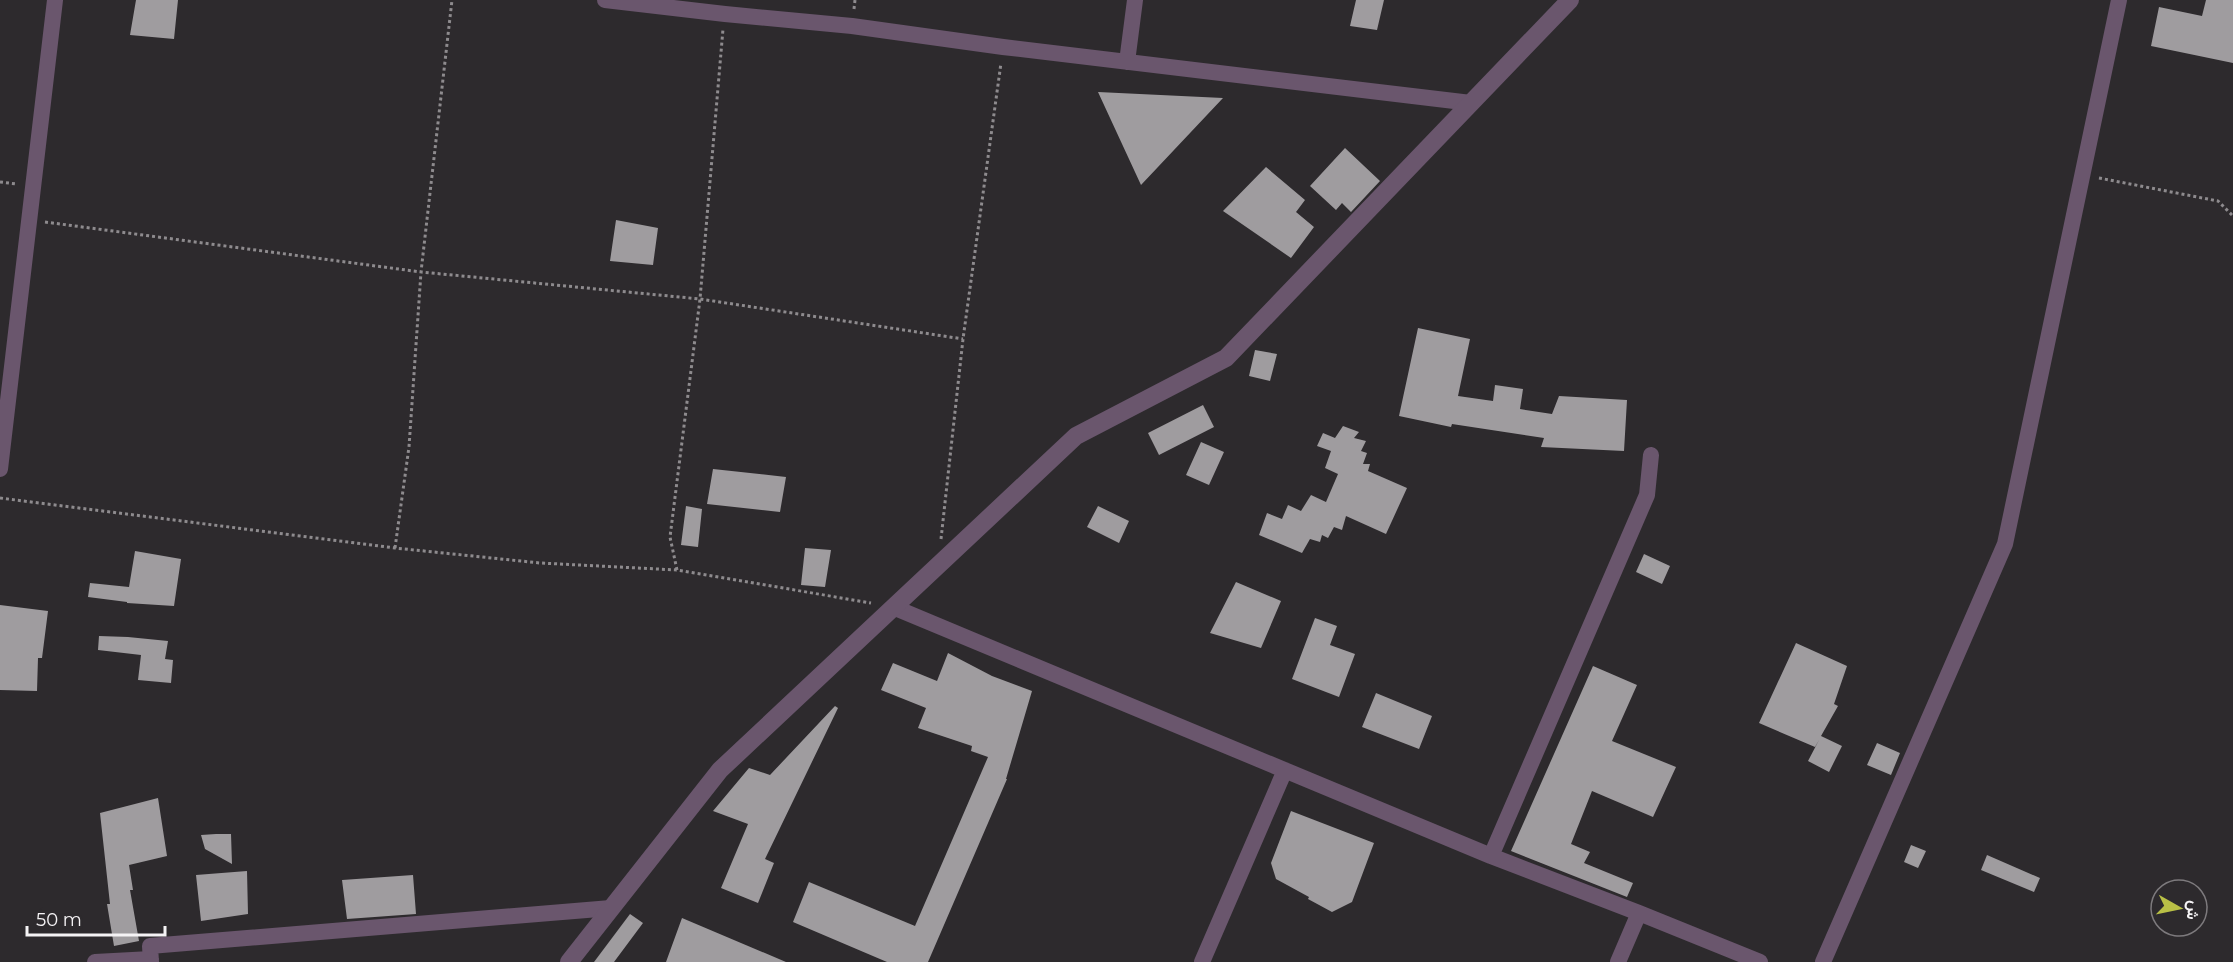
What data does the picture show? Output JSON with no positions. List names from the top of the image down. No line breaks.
{"scale_bar":"50 m","north":"right"}
